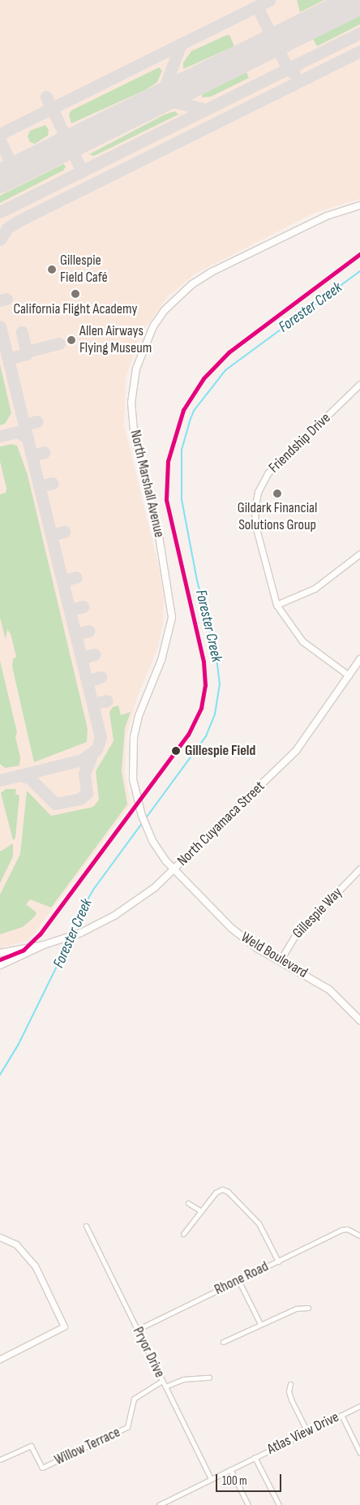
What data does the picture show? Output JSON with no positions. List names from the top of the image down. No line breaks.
{"streets":{"main road":["North Marshall Avenue","North Cuyamaca Street","Weld Boulevard"],"street":["Friendship Drive","Gillespie Way","Rhone Road","Pryor Drive","Atlas View Drive","Willow Terrace"]},"crossings":[["Friendship Drive","North Cuyamaca Street"],["North Marshall Avenue","North Cuyamaca Street"],["North Marshall Avenue","Weld Boulevard"],["North Cuyamaca Street","Weld Boulevard"],["Gillespie Way","Weld Boulevard"],["Rhone Road","Pryor Drive"],["Pryor Drive","Atlas View Drive"],["Pryor Drive","Willow Terrace"]],"water":["Forester Creek"],"places":["Gillespie Field Café","California Flight Academy","Allen Airways Flying Museum","Gildark Financial Solutions Group","Gillespie Field"],"scale_bar":"100 m"}
